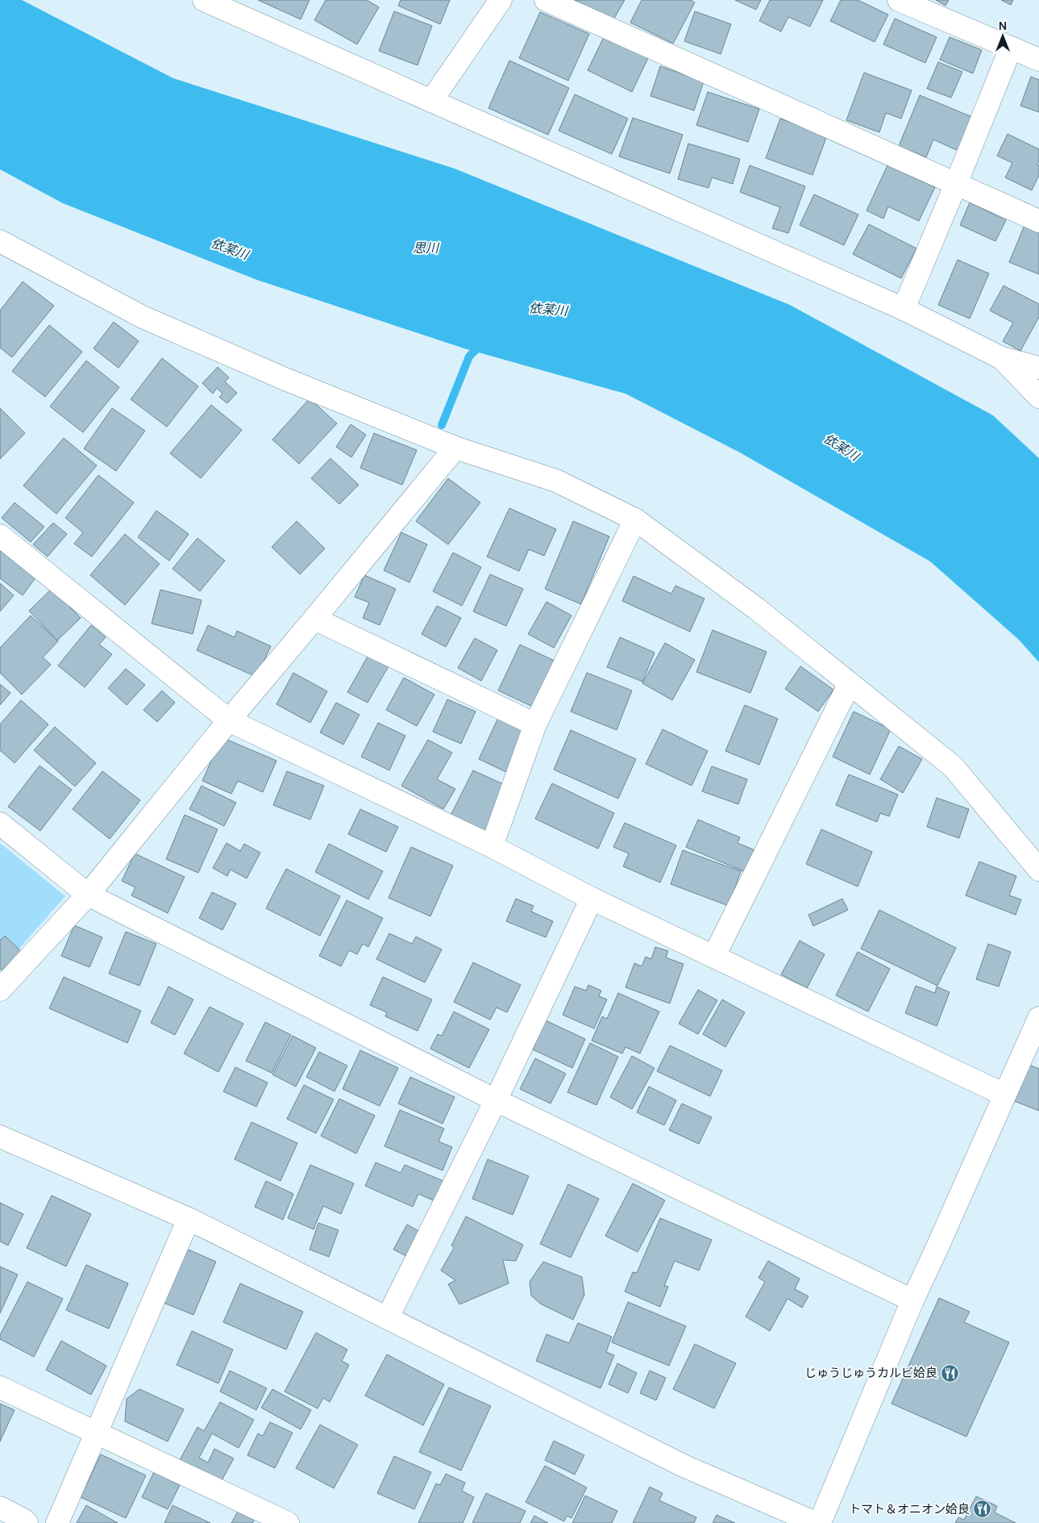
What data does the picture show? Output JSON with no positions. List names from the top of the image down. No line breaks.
{"water":["思川","依某川"],"places":{"restaurant":["じゅうじゅうカルビ姶良","トマト＆オニオン姶良"]},"north":"top"}
